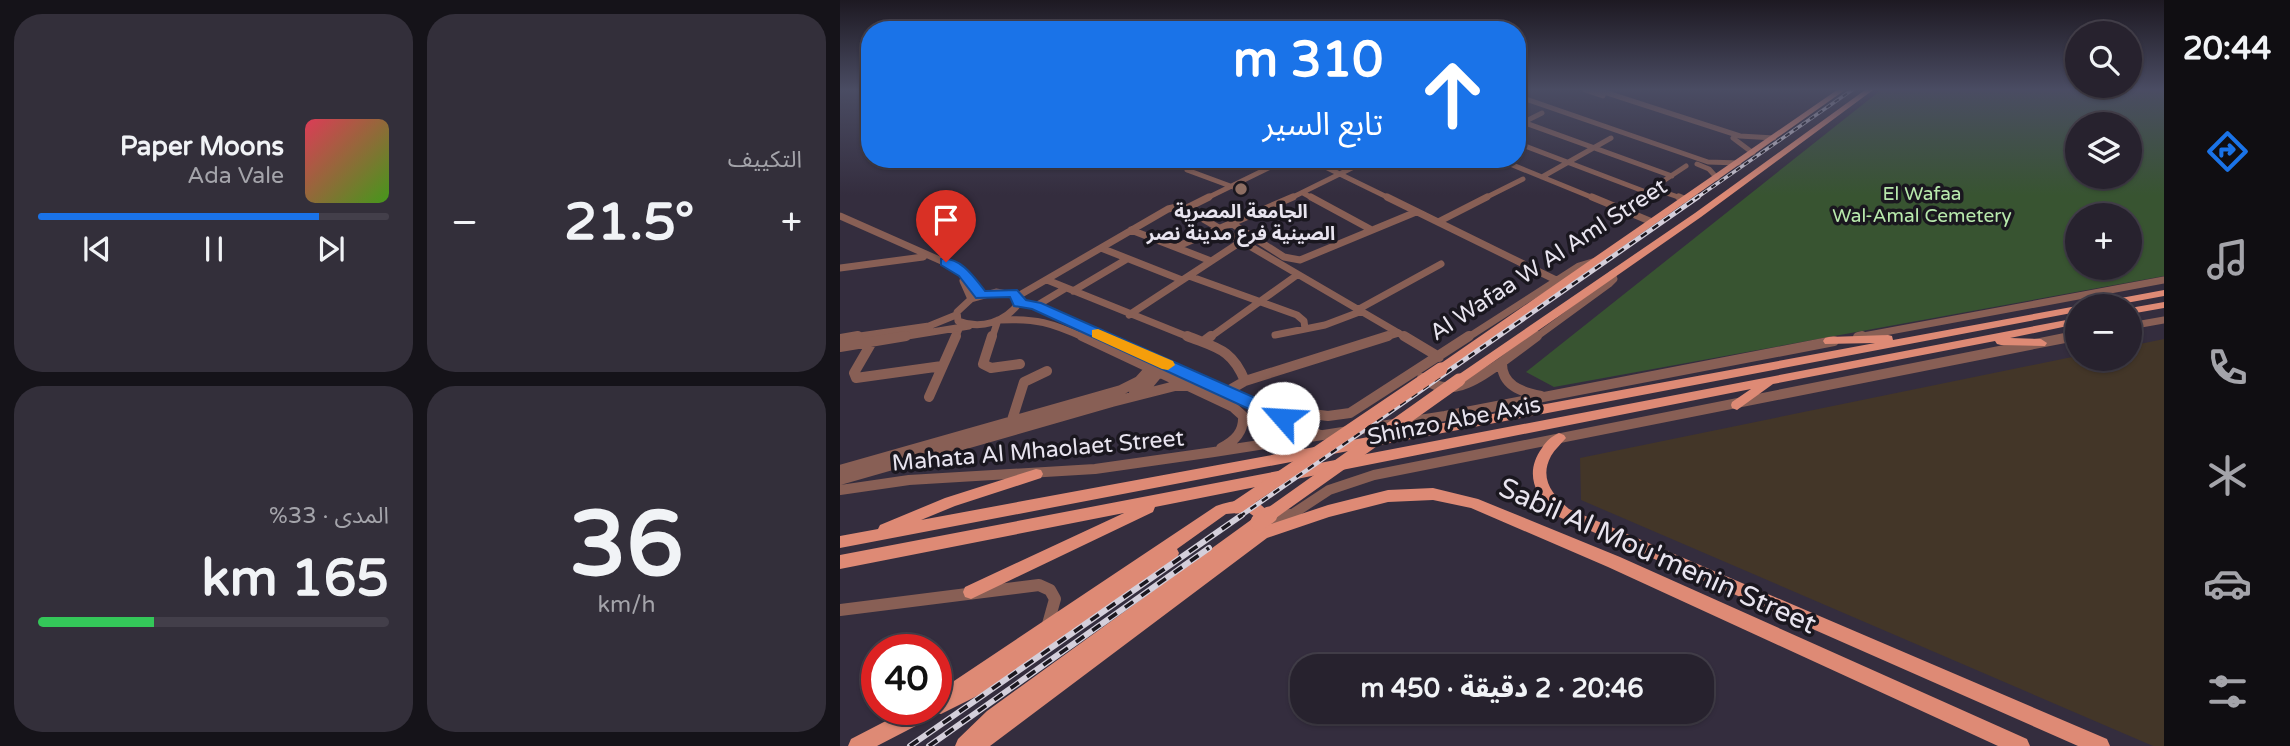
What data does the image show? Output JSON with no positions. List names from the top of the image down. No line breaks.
{"streets":{"main road":["Al Wafaa W Al Aml Street","Shinzo Abe Axis","Sabil Al Mou'menin Street"],"street":["Mahata Al Mhaolaet Street"]},"parks":["El Wafaa Wal-Amal Cemetery"],"places":["الجامعة المصرية الصينية فرع مدينة نصر"],"page":{"tabs":"20:44","tile":["التكييف",["36","km/h"],["المدى · 33%","165 km"]],"map_buttons":["+","−"],"turn":["310 m","تابع السير"],"song":["Paper Moons","Ada Vale"],"heat":["−","21.5°","+"],"limit":"40","trip":"20:46 · 2 دقيقة · 450 m"}}
